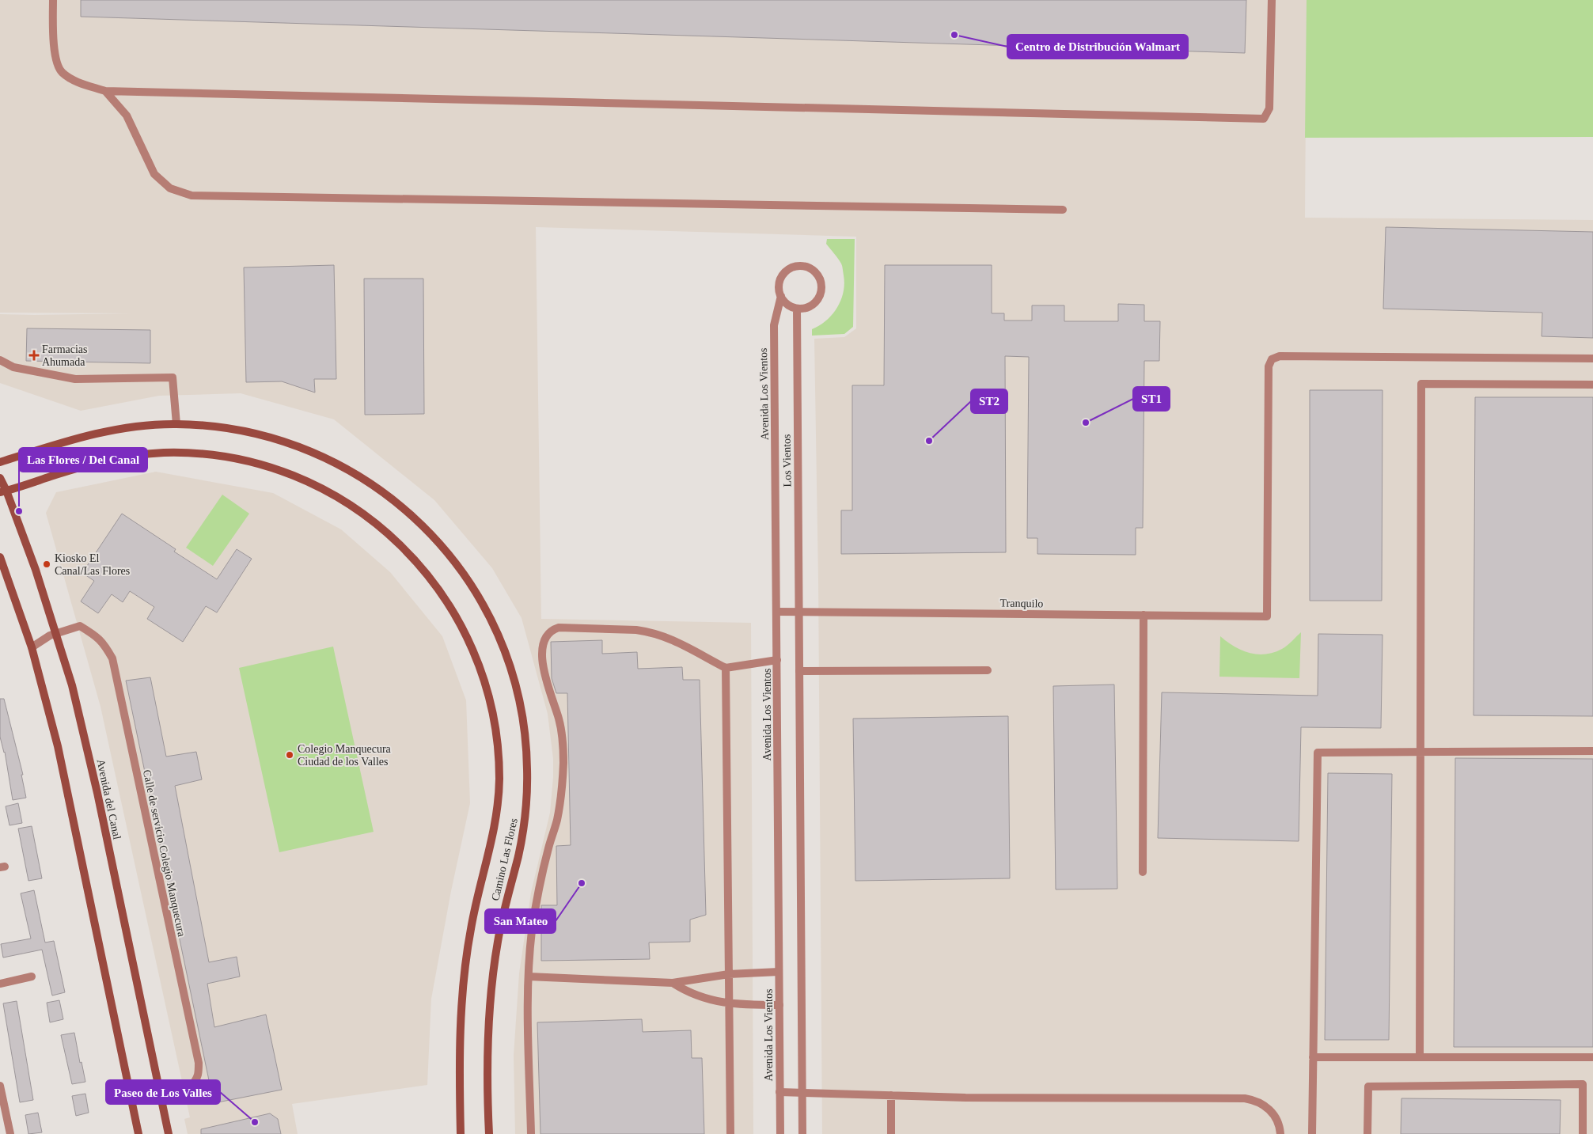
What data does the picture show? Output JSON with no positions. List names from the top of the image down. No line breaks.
{"streets":{"street":["Avenida Los Vientos","Los Vientos","Tranquilo","Avenida del Canal","Calle de servicio Colegio Manquecura","Camino Las Flores"]},"crossings":[["Avenida Los Vientos","Los Vientos"],["Avenida Los Vientos","Tranquilo"],["Los Vientos","Tranquilo"],["Avenida del Canal","Calle de servicio Colegio Manquecura"],["Avenida del Canal","Camino Las Flores"]],"places":{"other":["Centro de Distribución Walmart","ST1","ST2","Las Flores / Del Canal","Kiosko El Canal/Las Flores","Colegio Manquecura Ciudad de los Valles","San Mateo","Paseo de Los Valles"],"health":["Farmacias Ahumada"]}}
